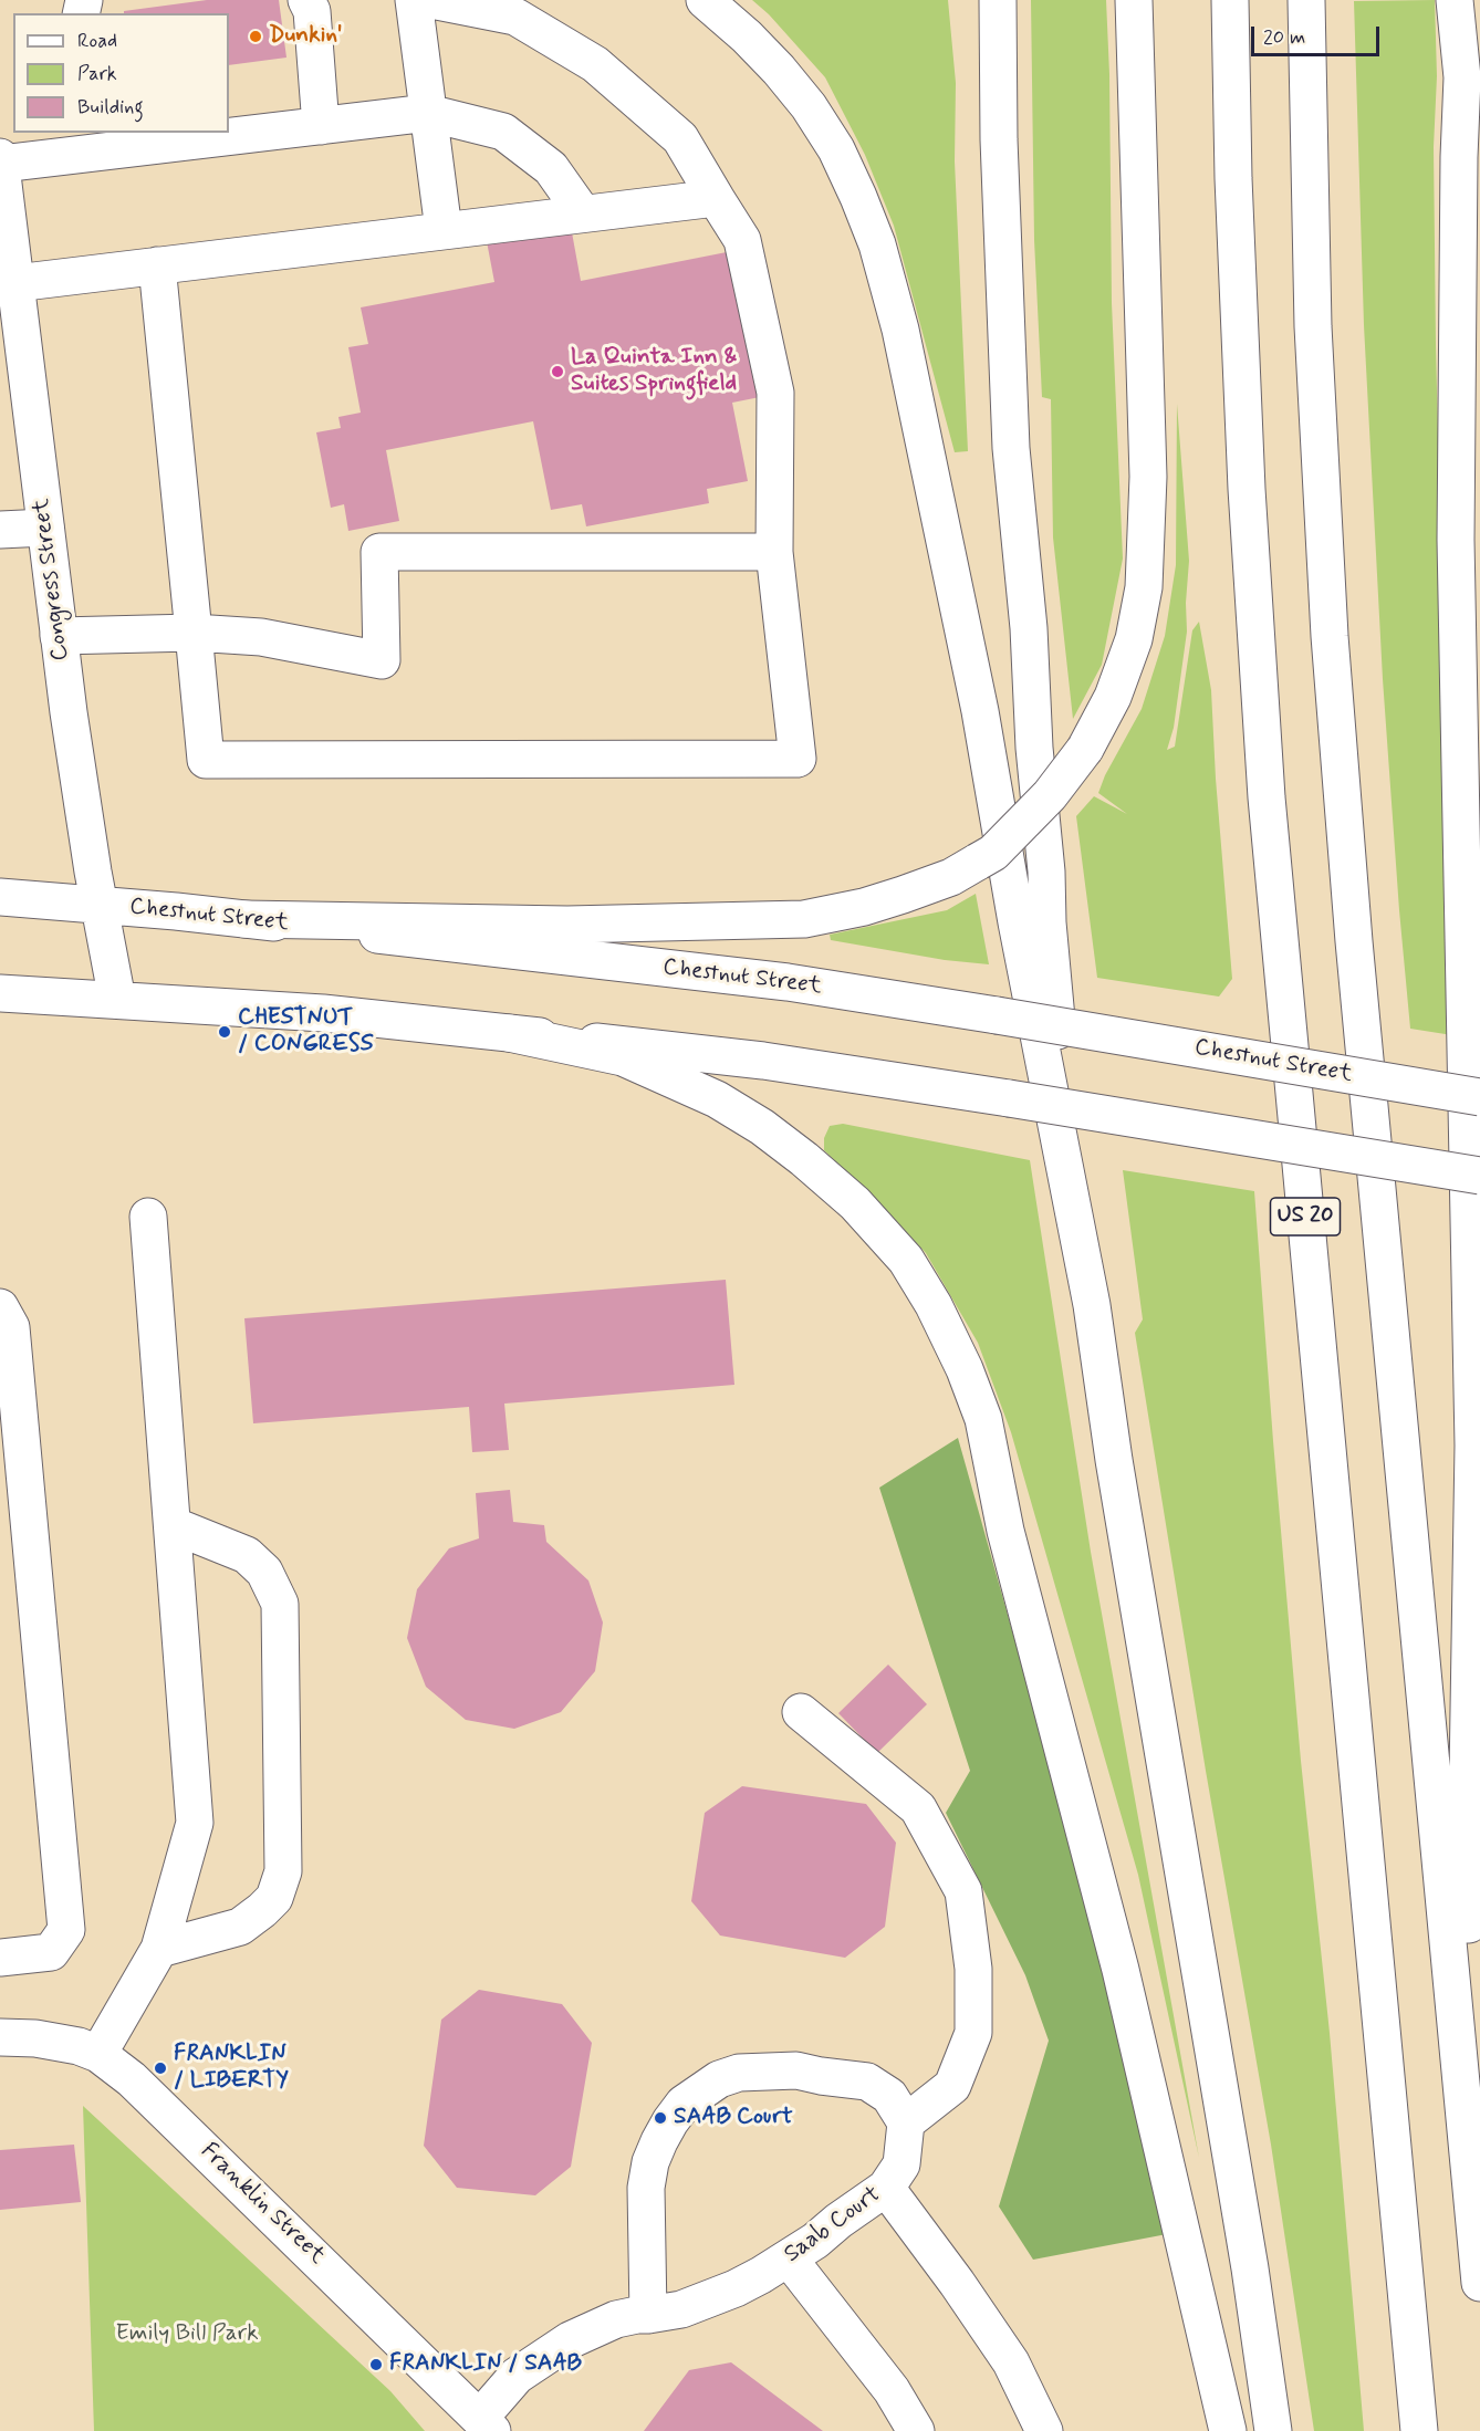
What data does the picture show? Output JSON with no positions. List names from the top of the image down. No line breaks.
{"streets":{"main road":["Congress Street","Chestnut Street","US 20","Franklin Street","Saab Court"]},"crossings":[["Congress Street","Chestnut Street"],["Franklin Street","Saab Court"]],"parks":["Emily Bill Park"],"places":["Dunkin'","La Quinta Inn & Suites Springfield","CHESTNUT / CONGRESS","FRANKLIN / LIBERTY","SAAB Court","FRANKLIN / SAAB"],"legend":["Road","Park","Building"],"scale_bar":"20 m"}
